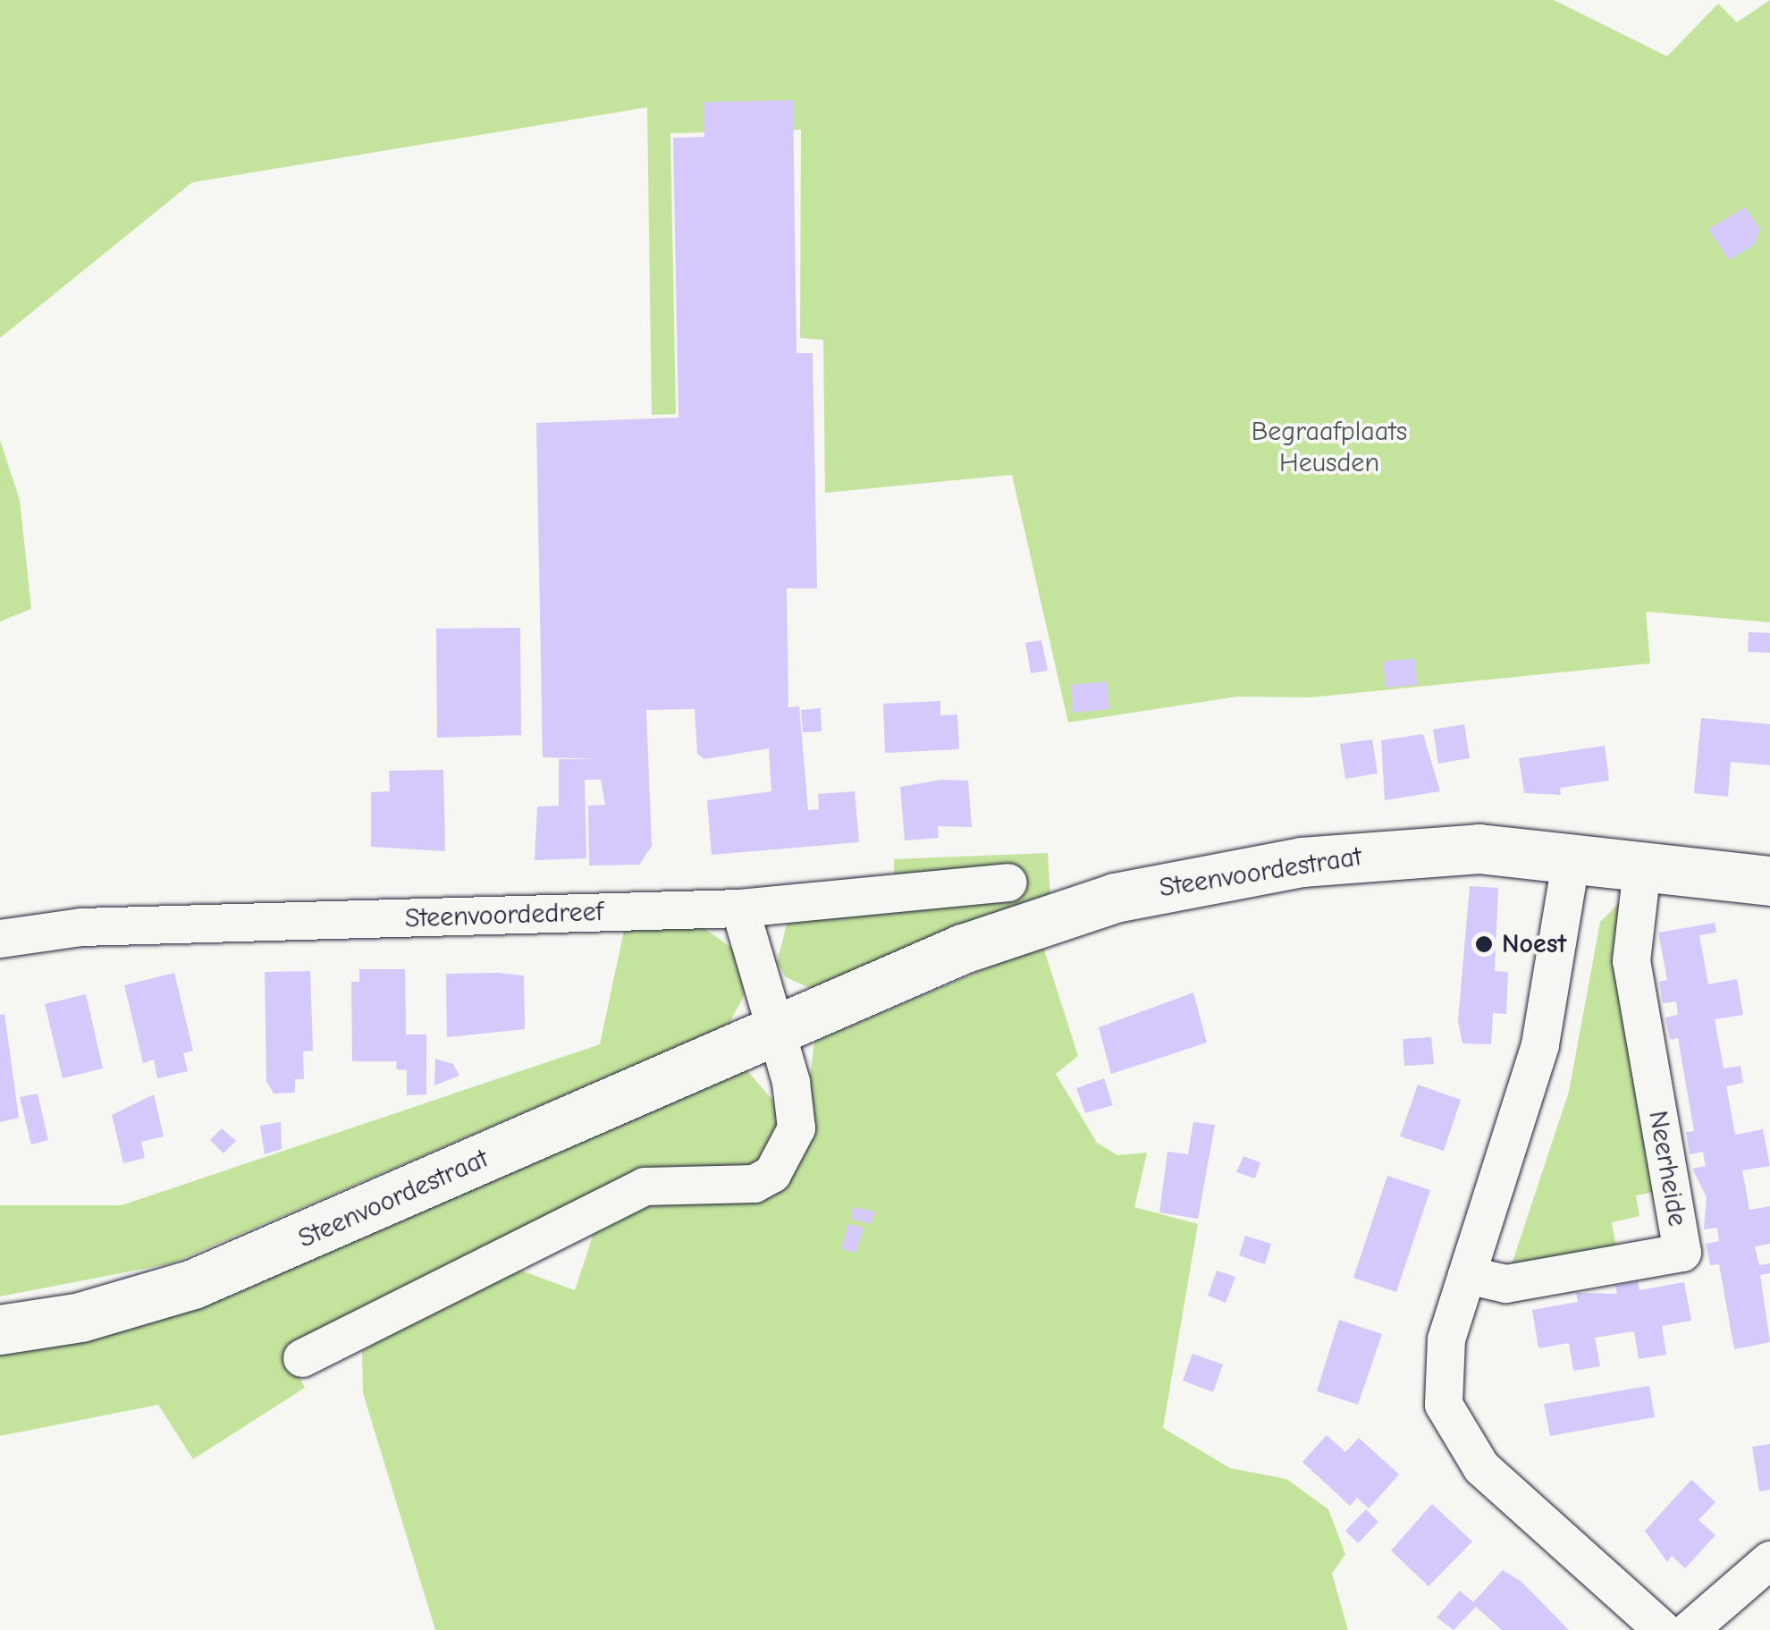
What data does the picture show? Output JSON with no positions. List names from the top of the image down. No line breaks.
{"streets":{"street":["Steenvoordestraat","Steenvoordedreef","Neerheide"]},"crossings":[["Steenvoordestraat","Neerheide"]],"parks":["Begraafplaats Heusden"],"places":["Noest"]}
